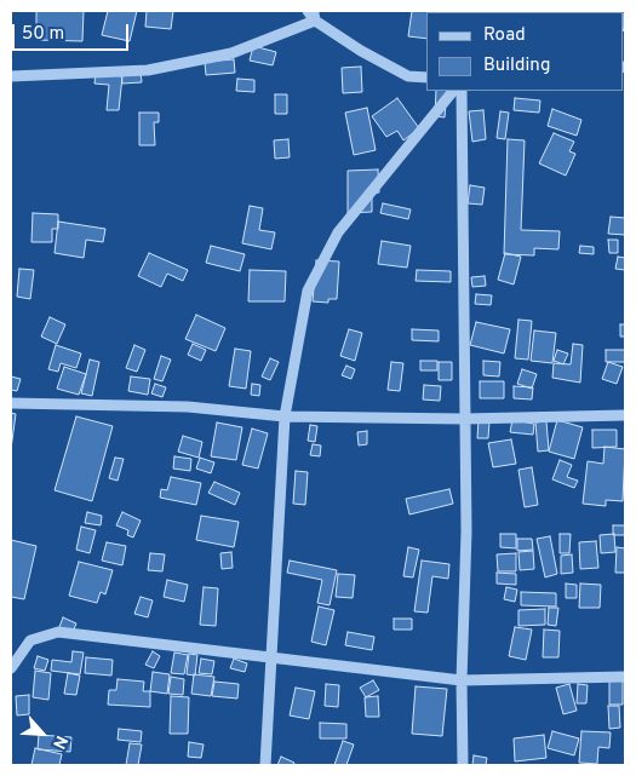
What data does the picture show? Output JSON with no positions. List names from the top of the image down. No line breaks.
{"legend":["Road","Building"],"scale_bar":"50 m","north":"bottom right"}
